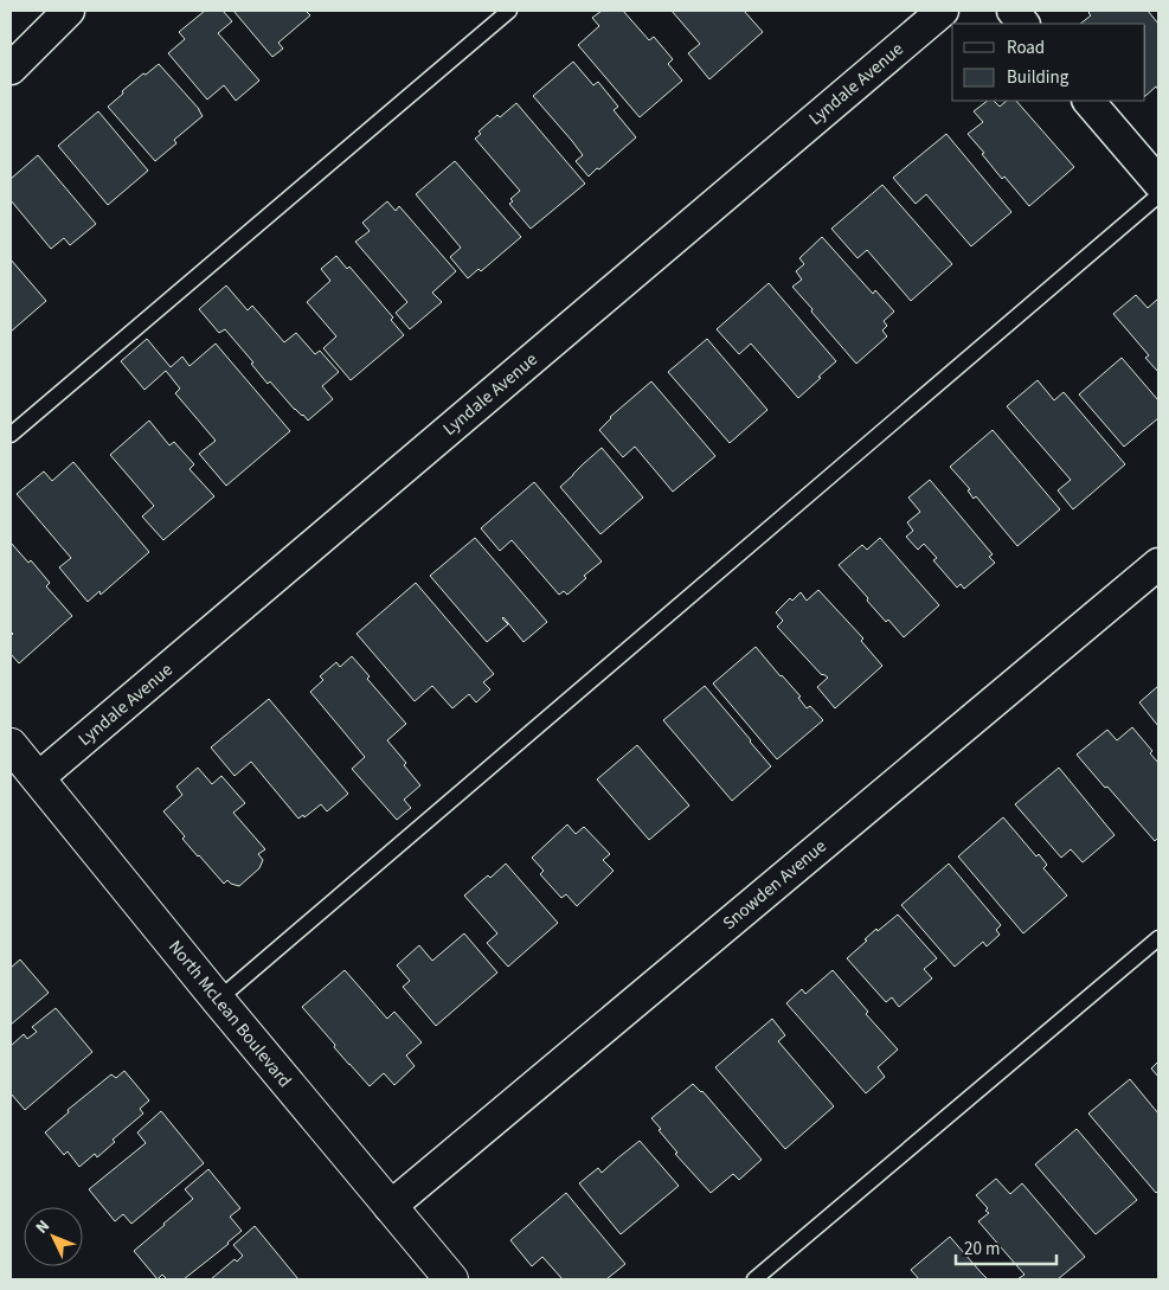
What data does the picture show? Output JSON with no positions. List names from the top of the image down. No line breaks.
{"streets":{"main road":["North McLean Boulevard"],"street":["Lyndale Avenue","Snowden Avenue"]},"crossings":[["Lyndale Avenue","North McLean Boulevard"],["Snowden Avenue","North McLean Boulevard"]],"legend":["Road","Building"],"scale_bar":"20 m","north":"top left"}
